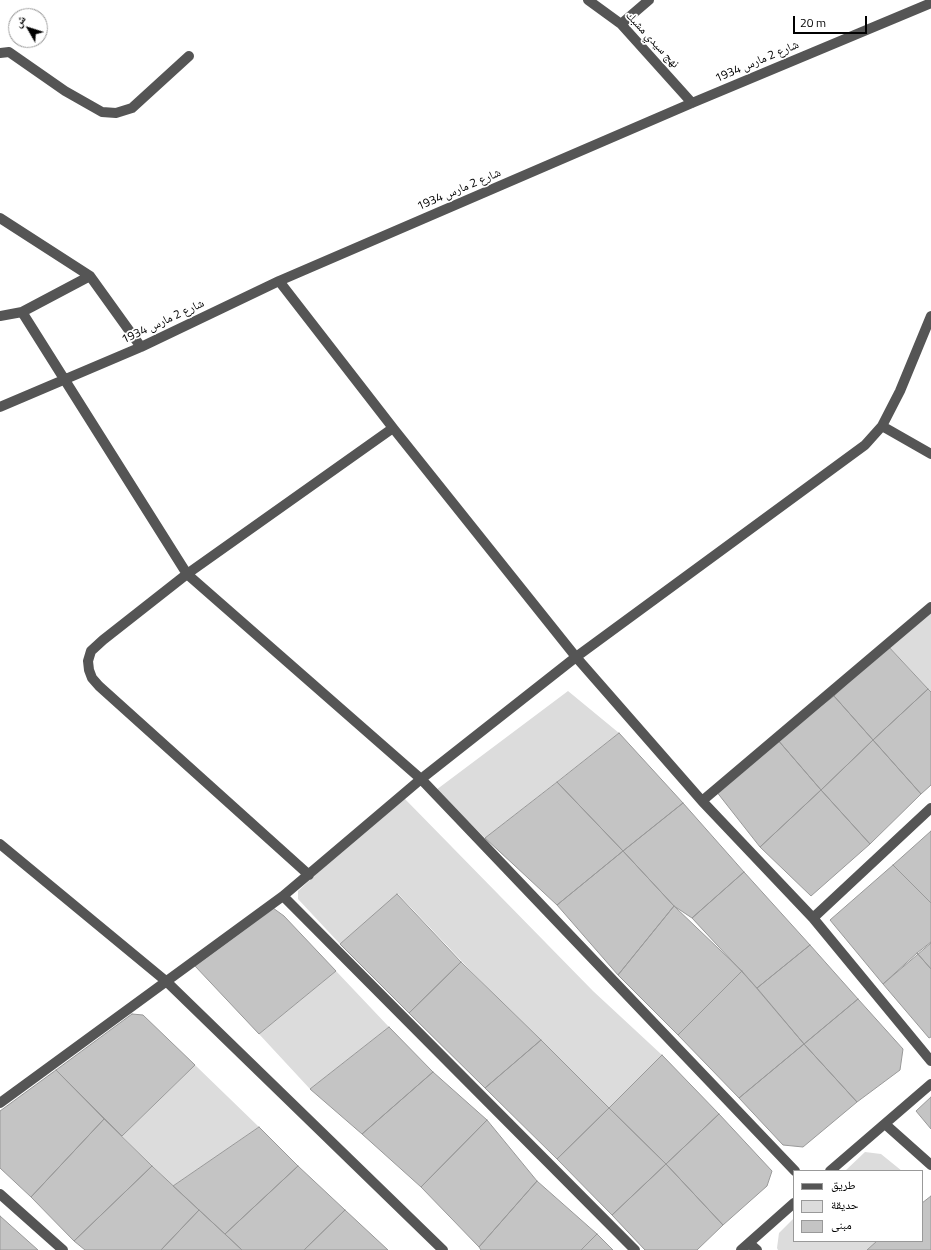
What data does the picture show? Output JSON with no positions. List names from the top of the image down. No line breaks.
{"streets":{"street":["نهج سيدي مشبك","شارع 2 مارس 1934"]},"crossings":[["نهج سيدي مشبك","شارع 2 مارس 1934"]],"legend":["طريق","حديقة","مبنى"],"scale_bar":"20 m","north":"top left"}
